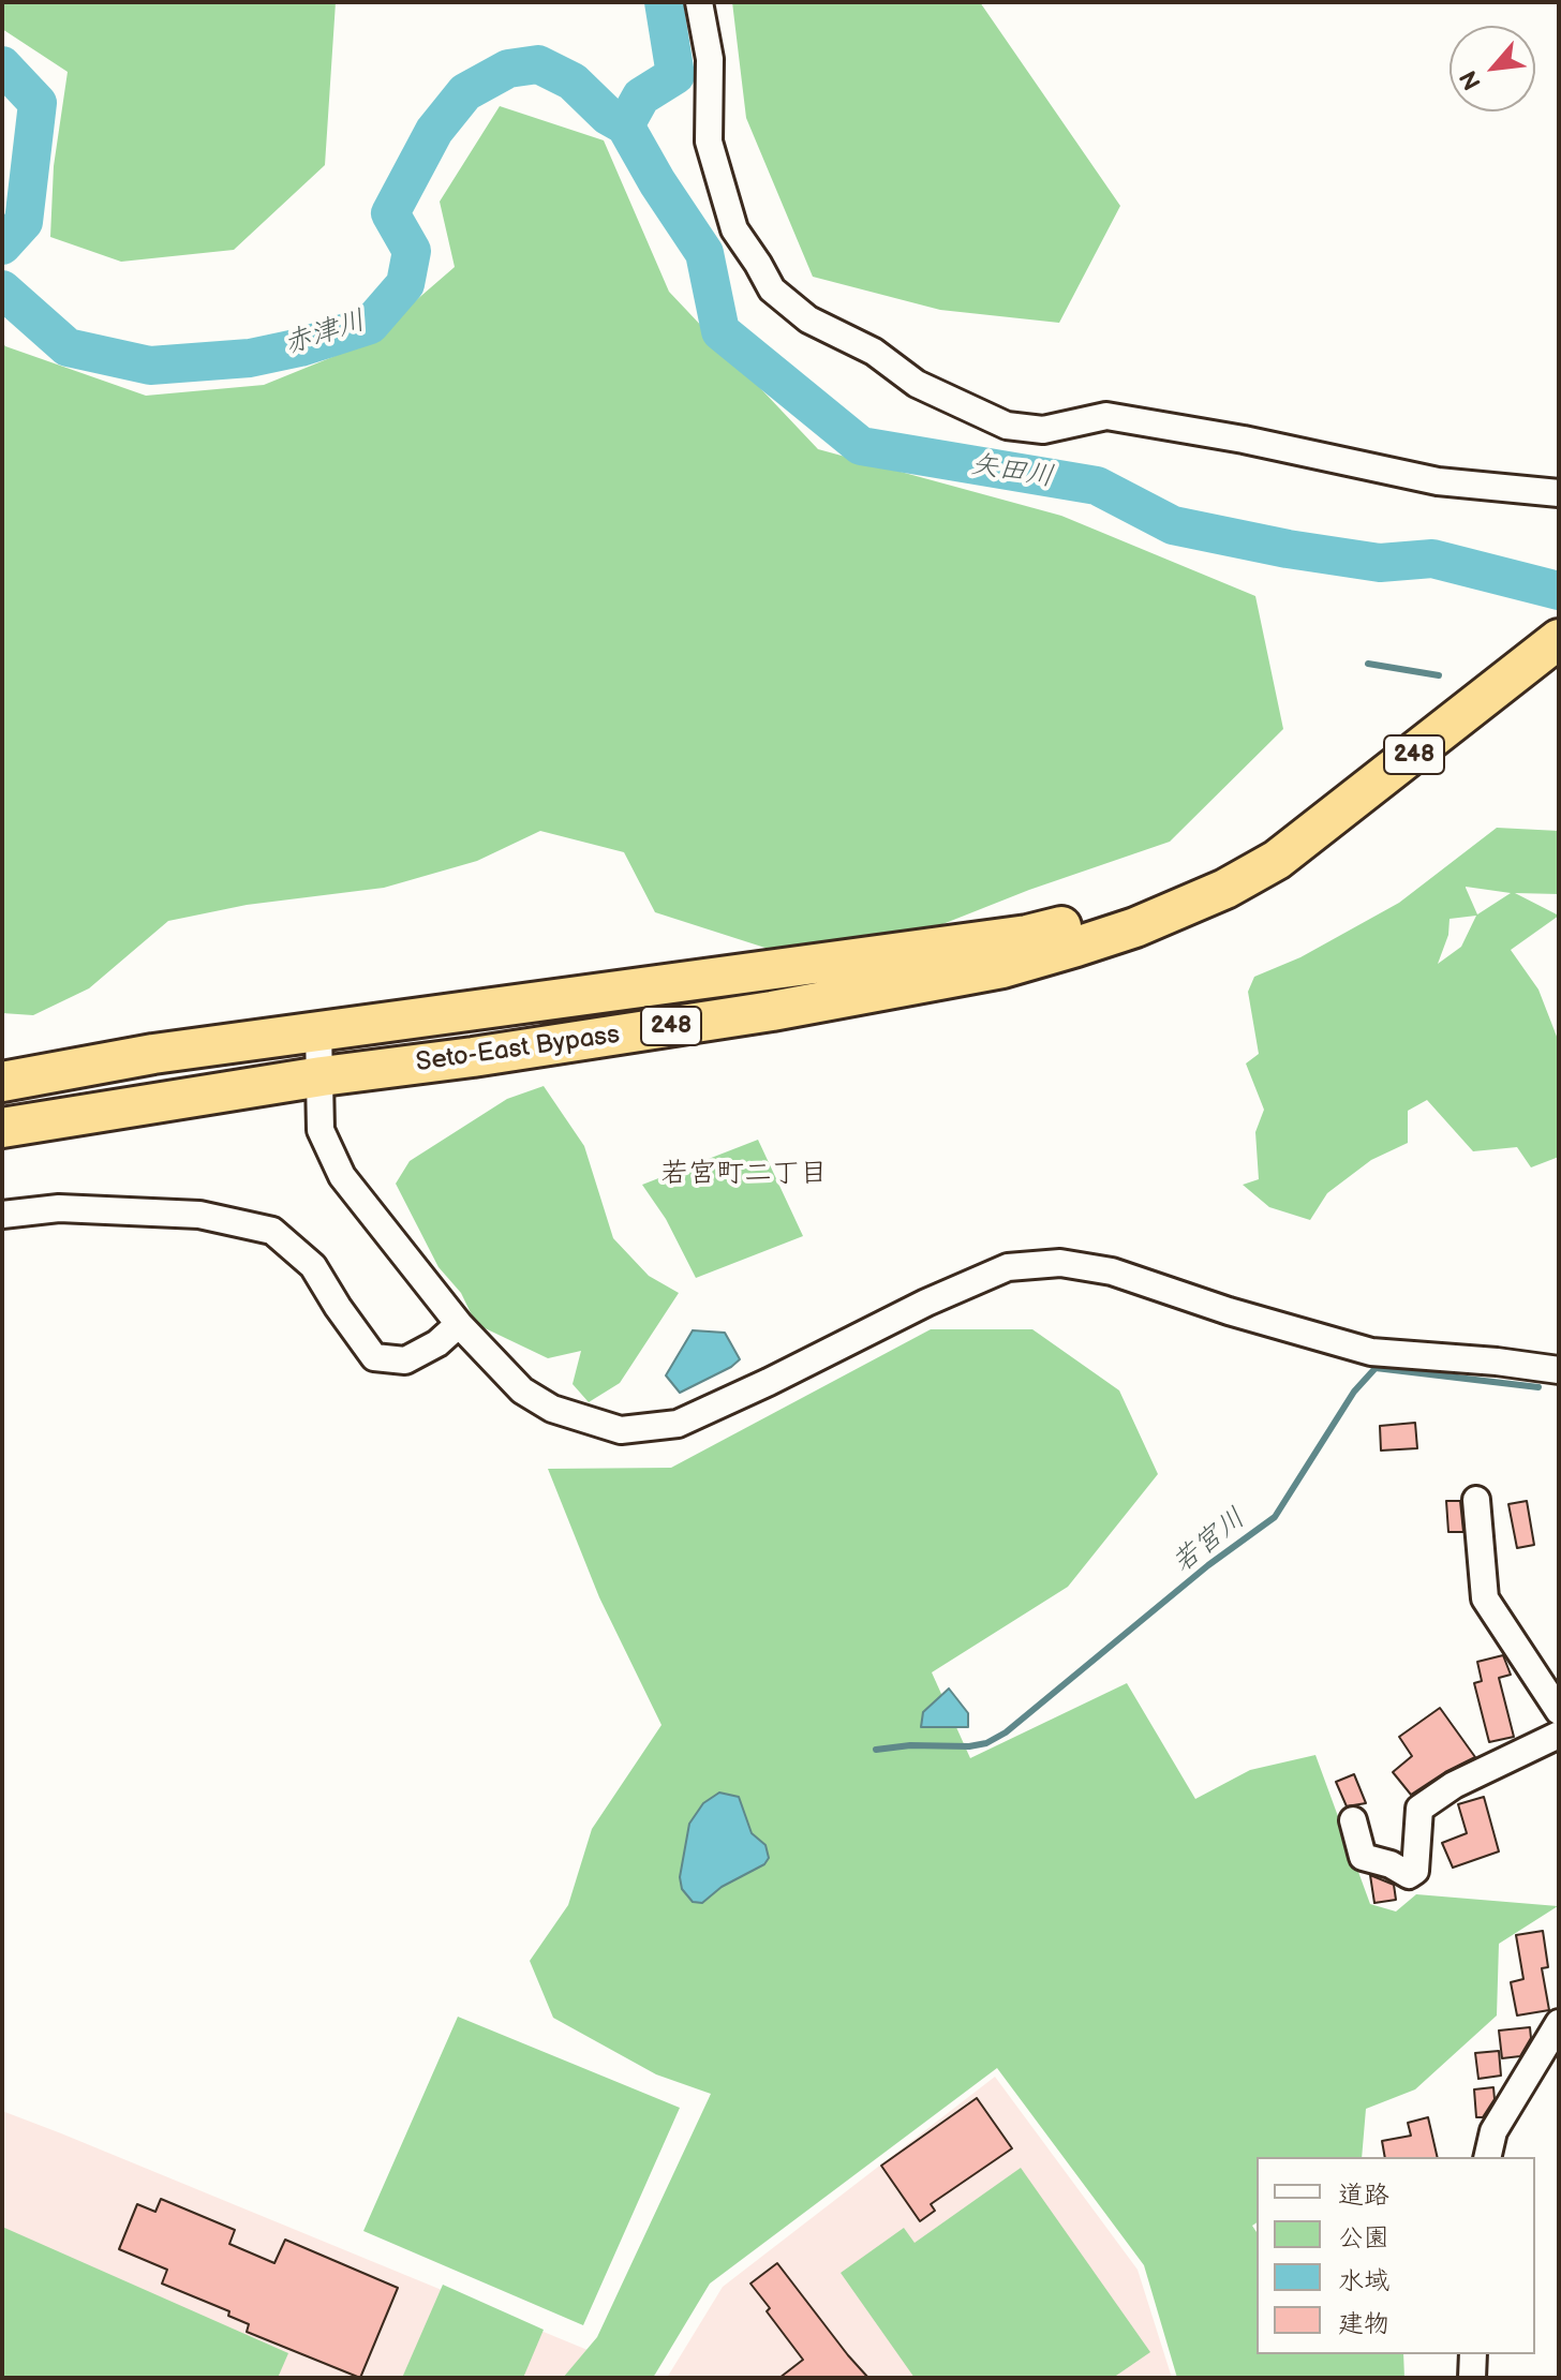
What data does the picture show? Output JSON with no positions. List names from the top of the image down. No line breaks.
{"streets":{"highway":["248","Seto-East Bypass"]},"districts":["若宮町二丁目"],"water":["赤津川","矢田川","若宮川"],"legend":["道路","公園","水域","建物"],"north":"bottom left"}
